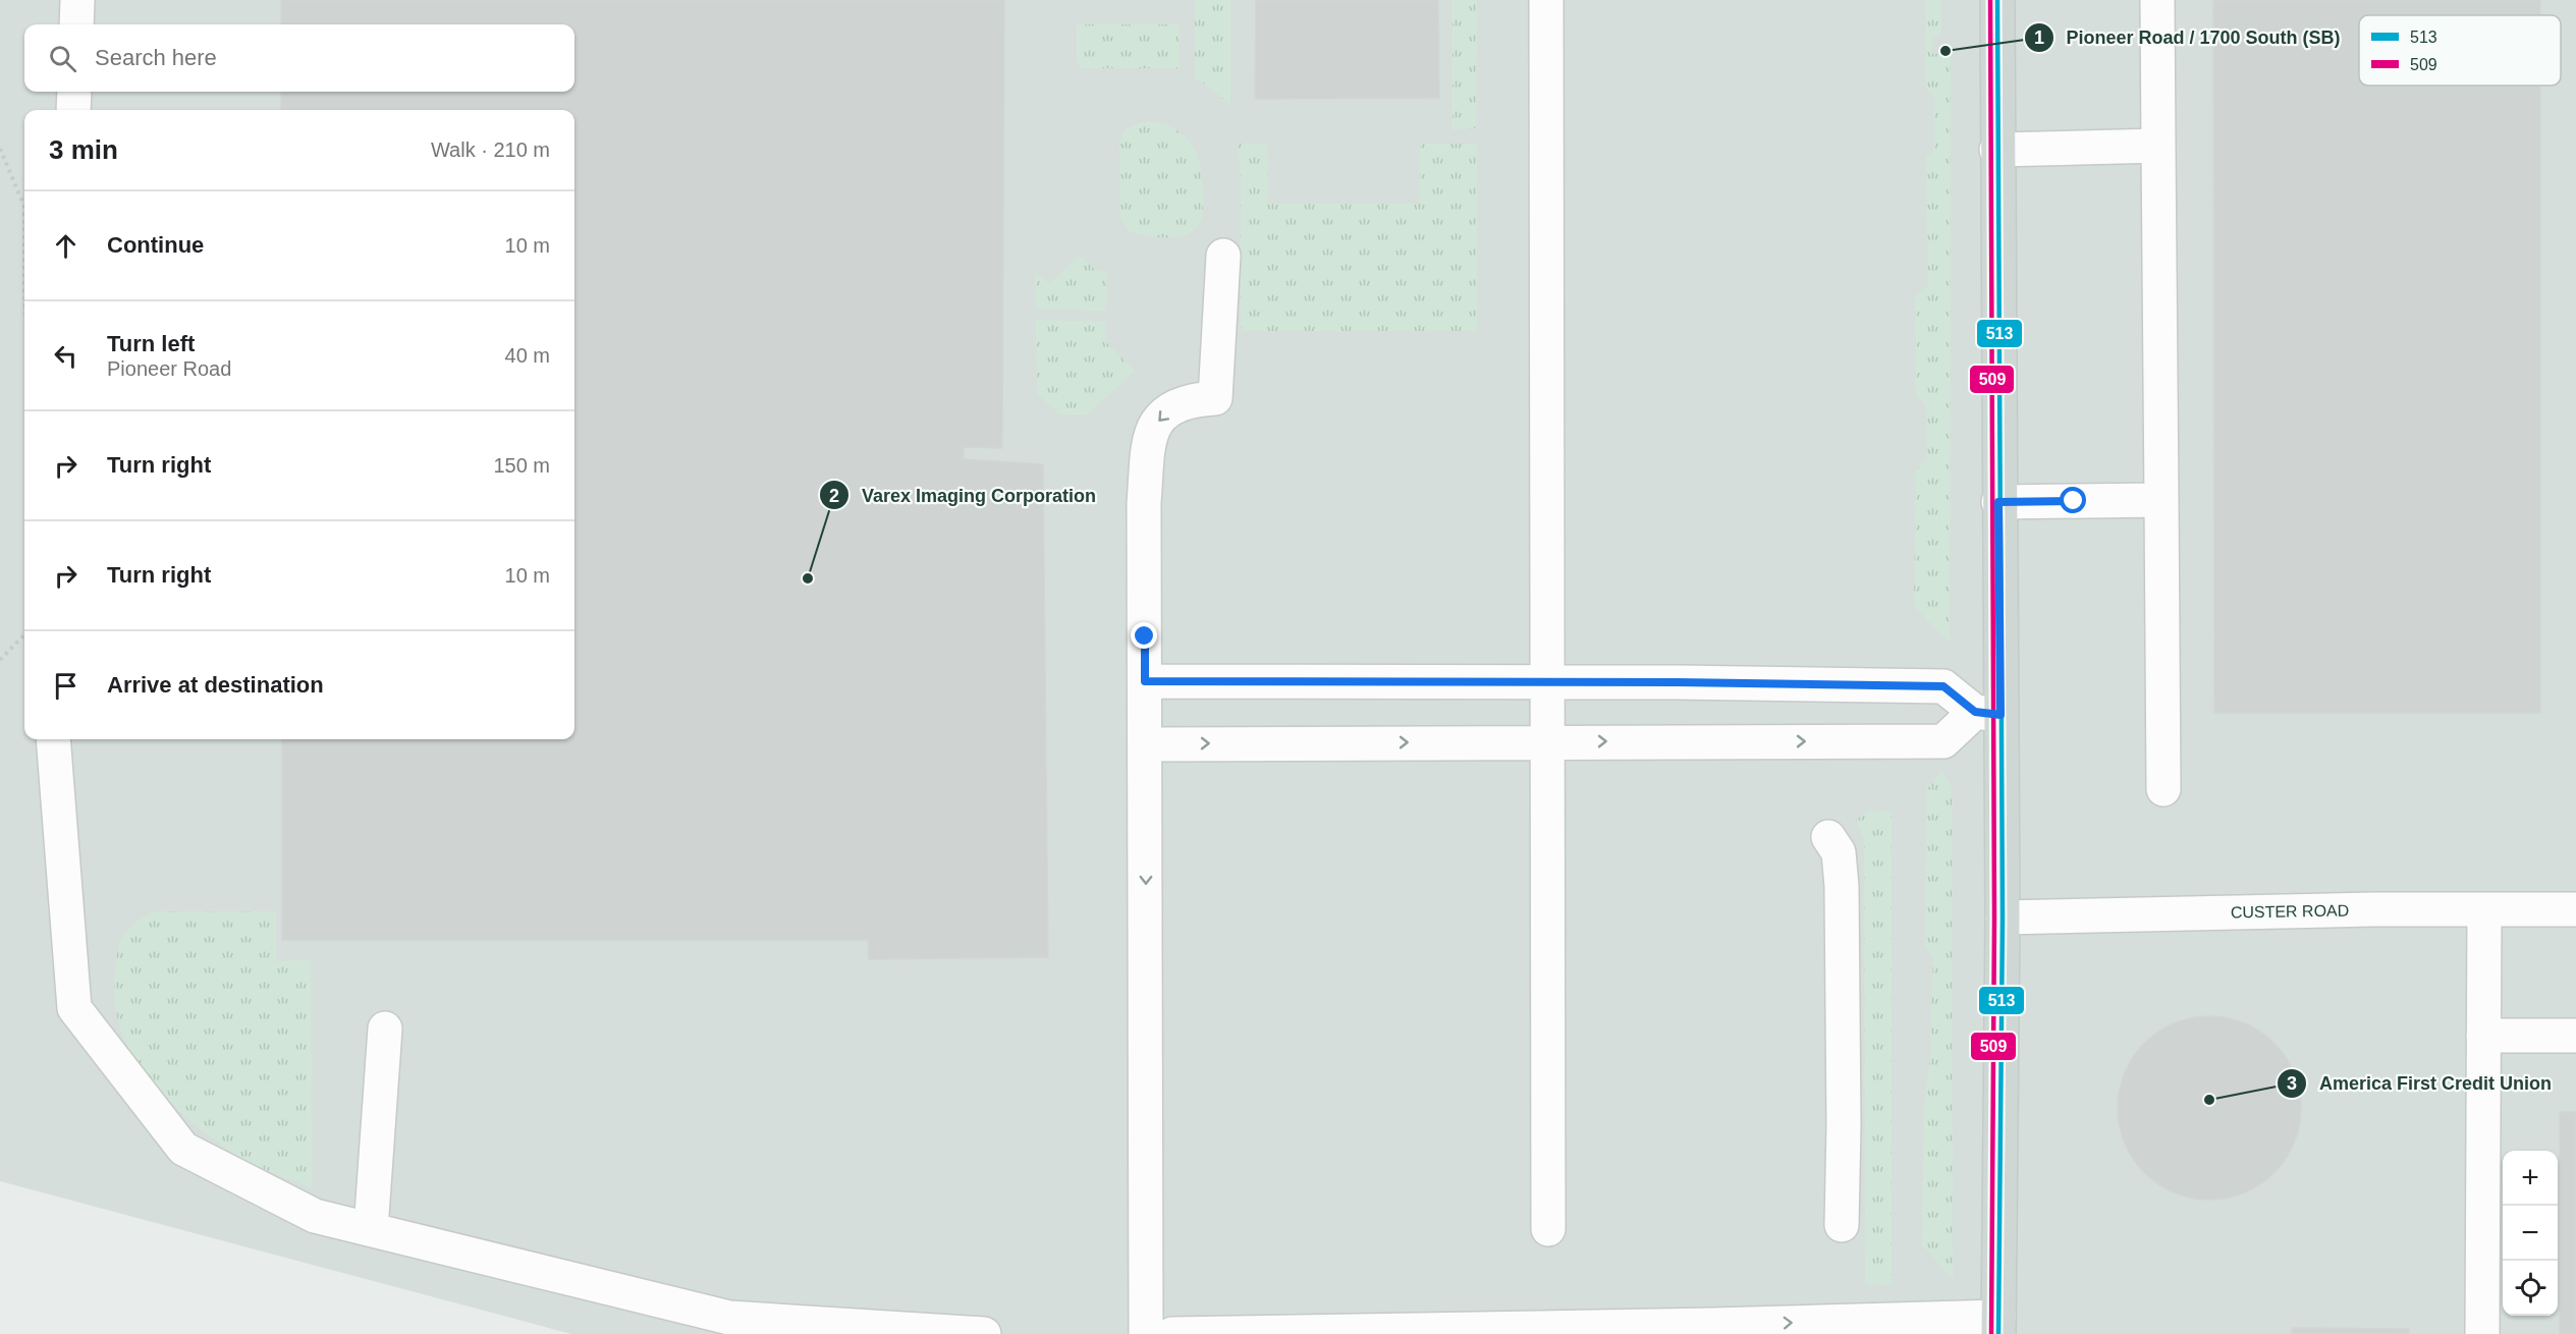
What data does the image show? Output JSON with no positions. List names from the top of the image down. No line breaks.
{"streets":{"street":["CUSTER ROAD"]},"places":["Pioneer Road / 1700 South (SB)","Varex Imaging Corporation","America First Credit Union"],"lines":["transit line 513","transit line 509"],"legend":["513","509"],"page":{"search":"Search here","heading":["3 min","Walk · 210 m"],"list":[["Continue","10 m"],["Turn left","Pioneer Road","40 m"],["Turn right","150 m"],["Turn right","10 m"],"Arrive at destination"],"map_buttons":["+","−"]}}
